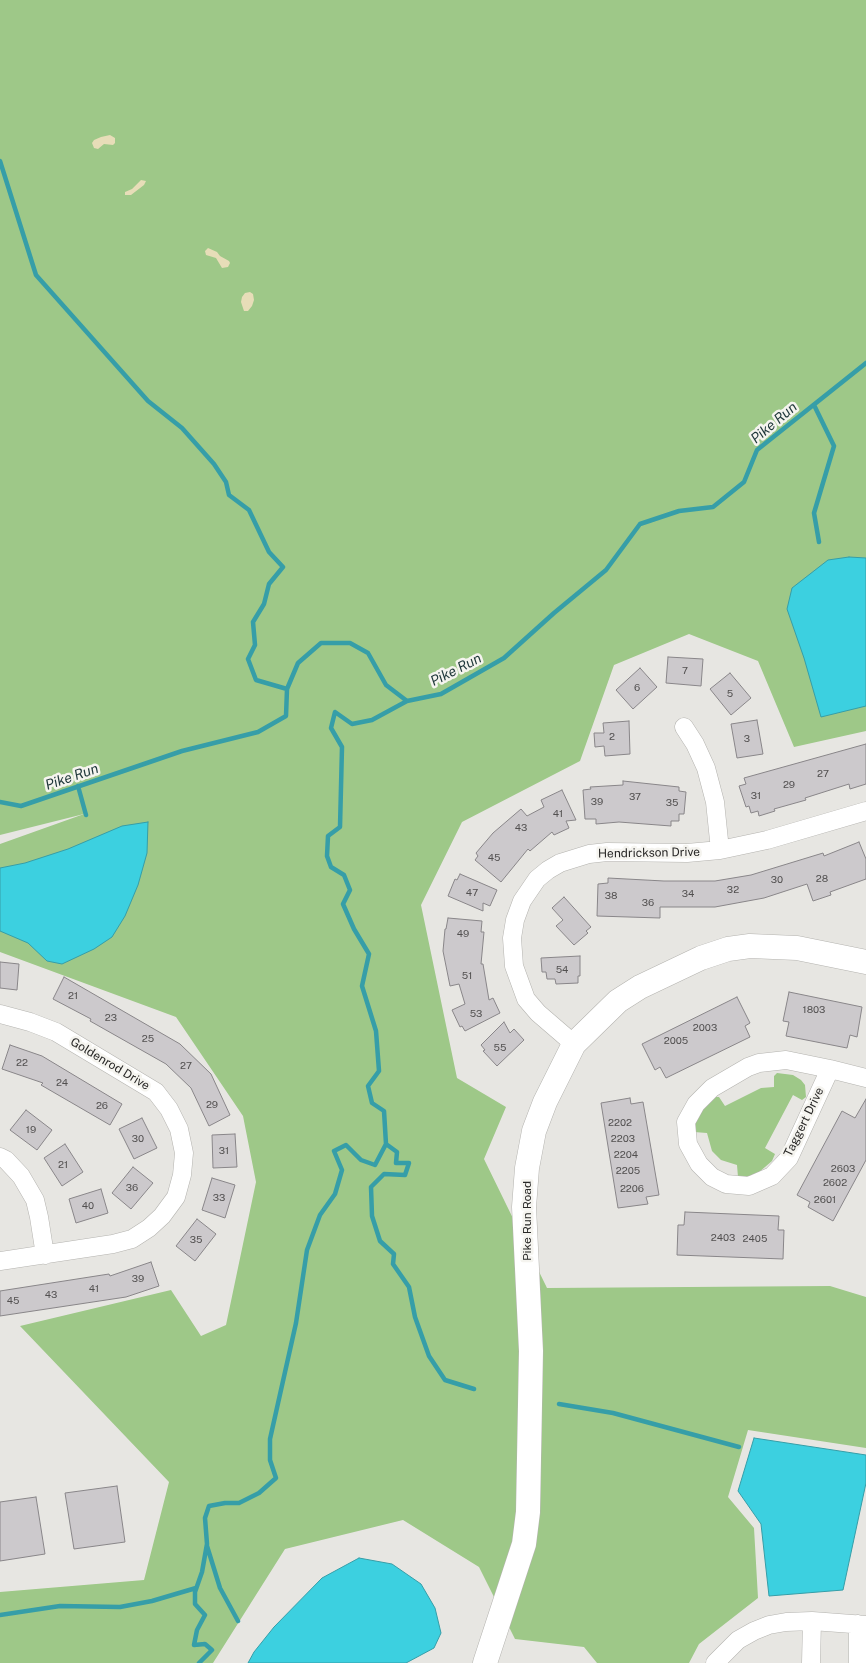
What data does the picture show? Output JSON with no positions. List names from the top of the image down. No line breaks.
{"streets":{"street":["Hendrickson Drive","Goldenrod Drive","Taggert Drive","Pike Run Road"]},"crossings":[["Hendrickson Drive","Pike Run Road"]],"water":["Pike Run"],"house_numbers":["7","6","5","2","3","27","29","31","37","39","35","41","43","45","28","30","32","47","34","38","36","49","54","51","21","1803","53","23","2003","25","2005","55","22","27","24","29","26","2202","19","30","2203","31","2204","21","2603","2205","2602","36","2206","33","2601","40","2403","2405","35","39","41","43","45"]}
